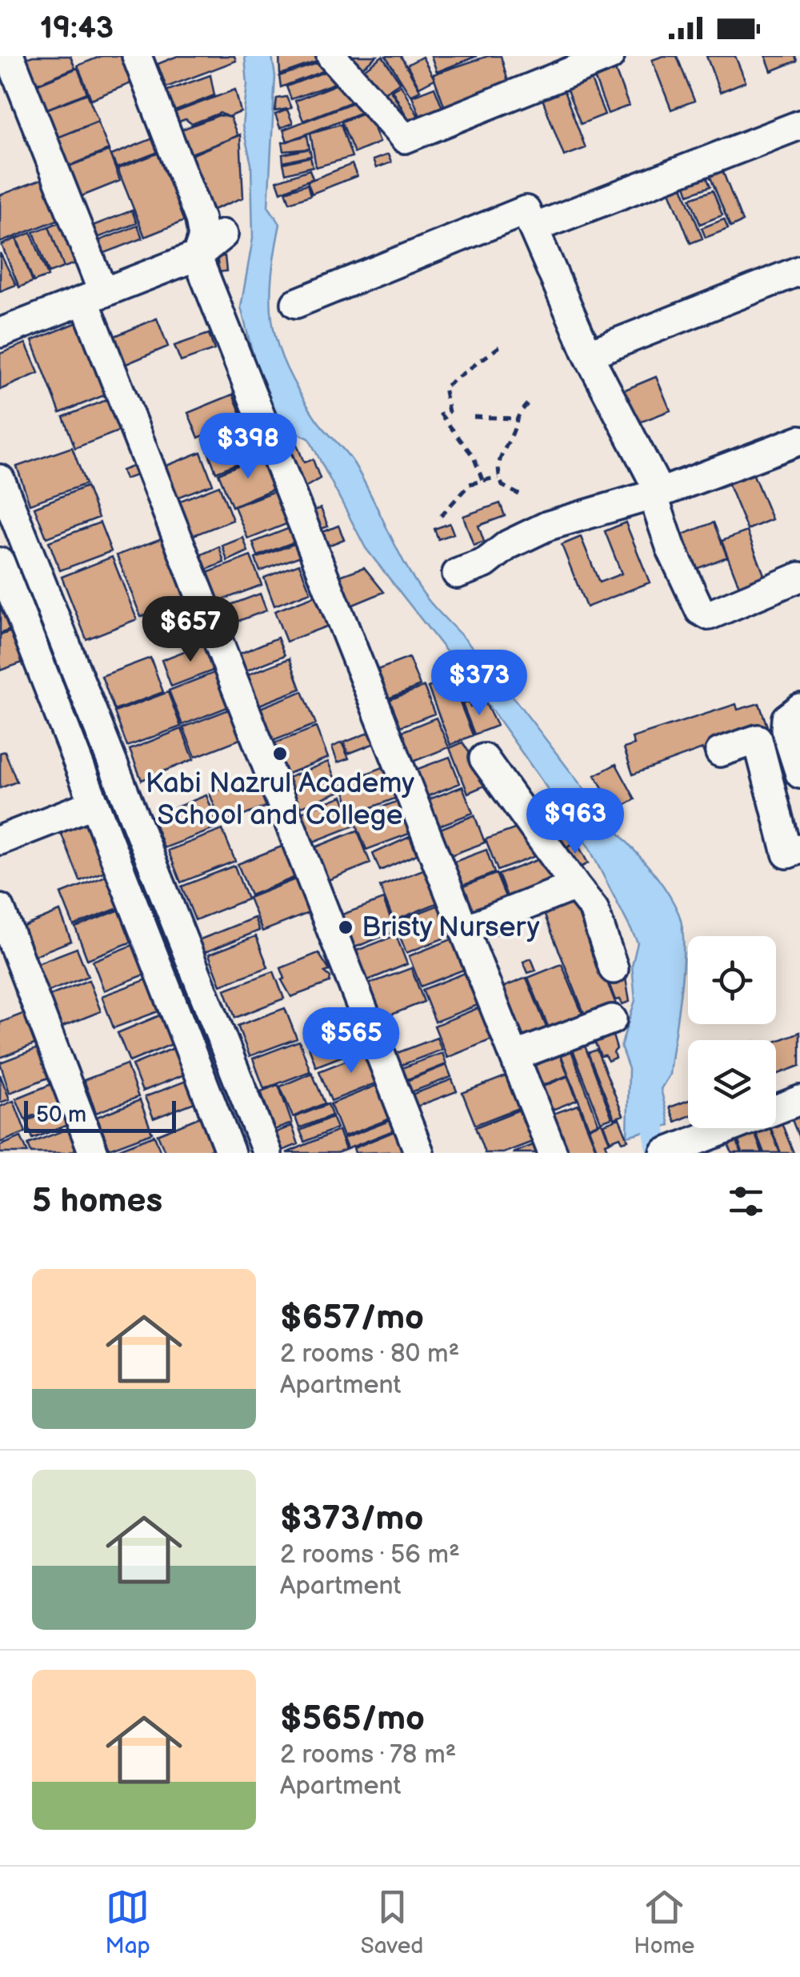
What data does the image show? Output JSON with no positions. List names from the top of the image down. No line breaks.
{"places":["Kabi Nazrul Academy School and College","Bristy Nursery"],"scale_bar":"50 m","page":{"status":"19:43","price":["$398","$657","$373","$963","$565"],"scale":"50 m","heading":"5 homes","list":[{"name":"$657/mo","note":"2 rooms · 80 m² · Apartment"},{"name":"$373/mo","note":"2 rooms · 56 m² · Apartment"},{"name":"$565/mo","note":"2 rooms · 78 m² · Apartment"}],"tabs":["Map","Saved","Home"]}}
